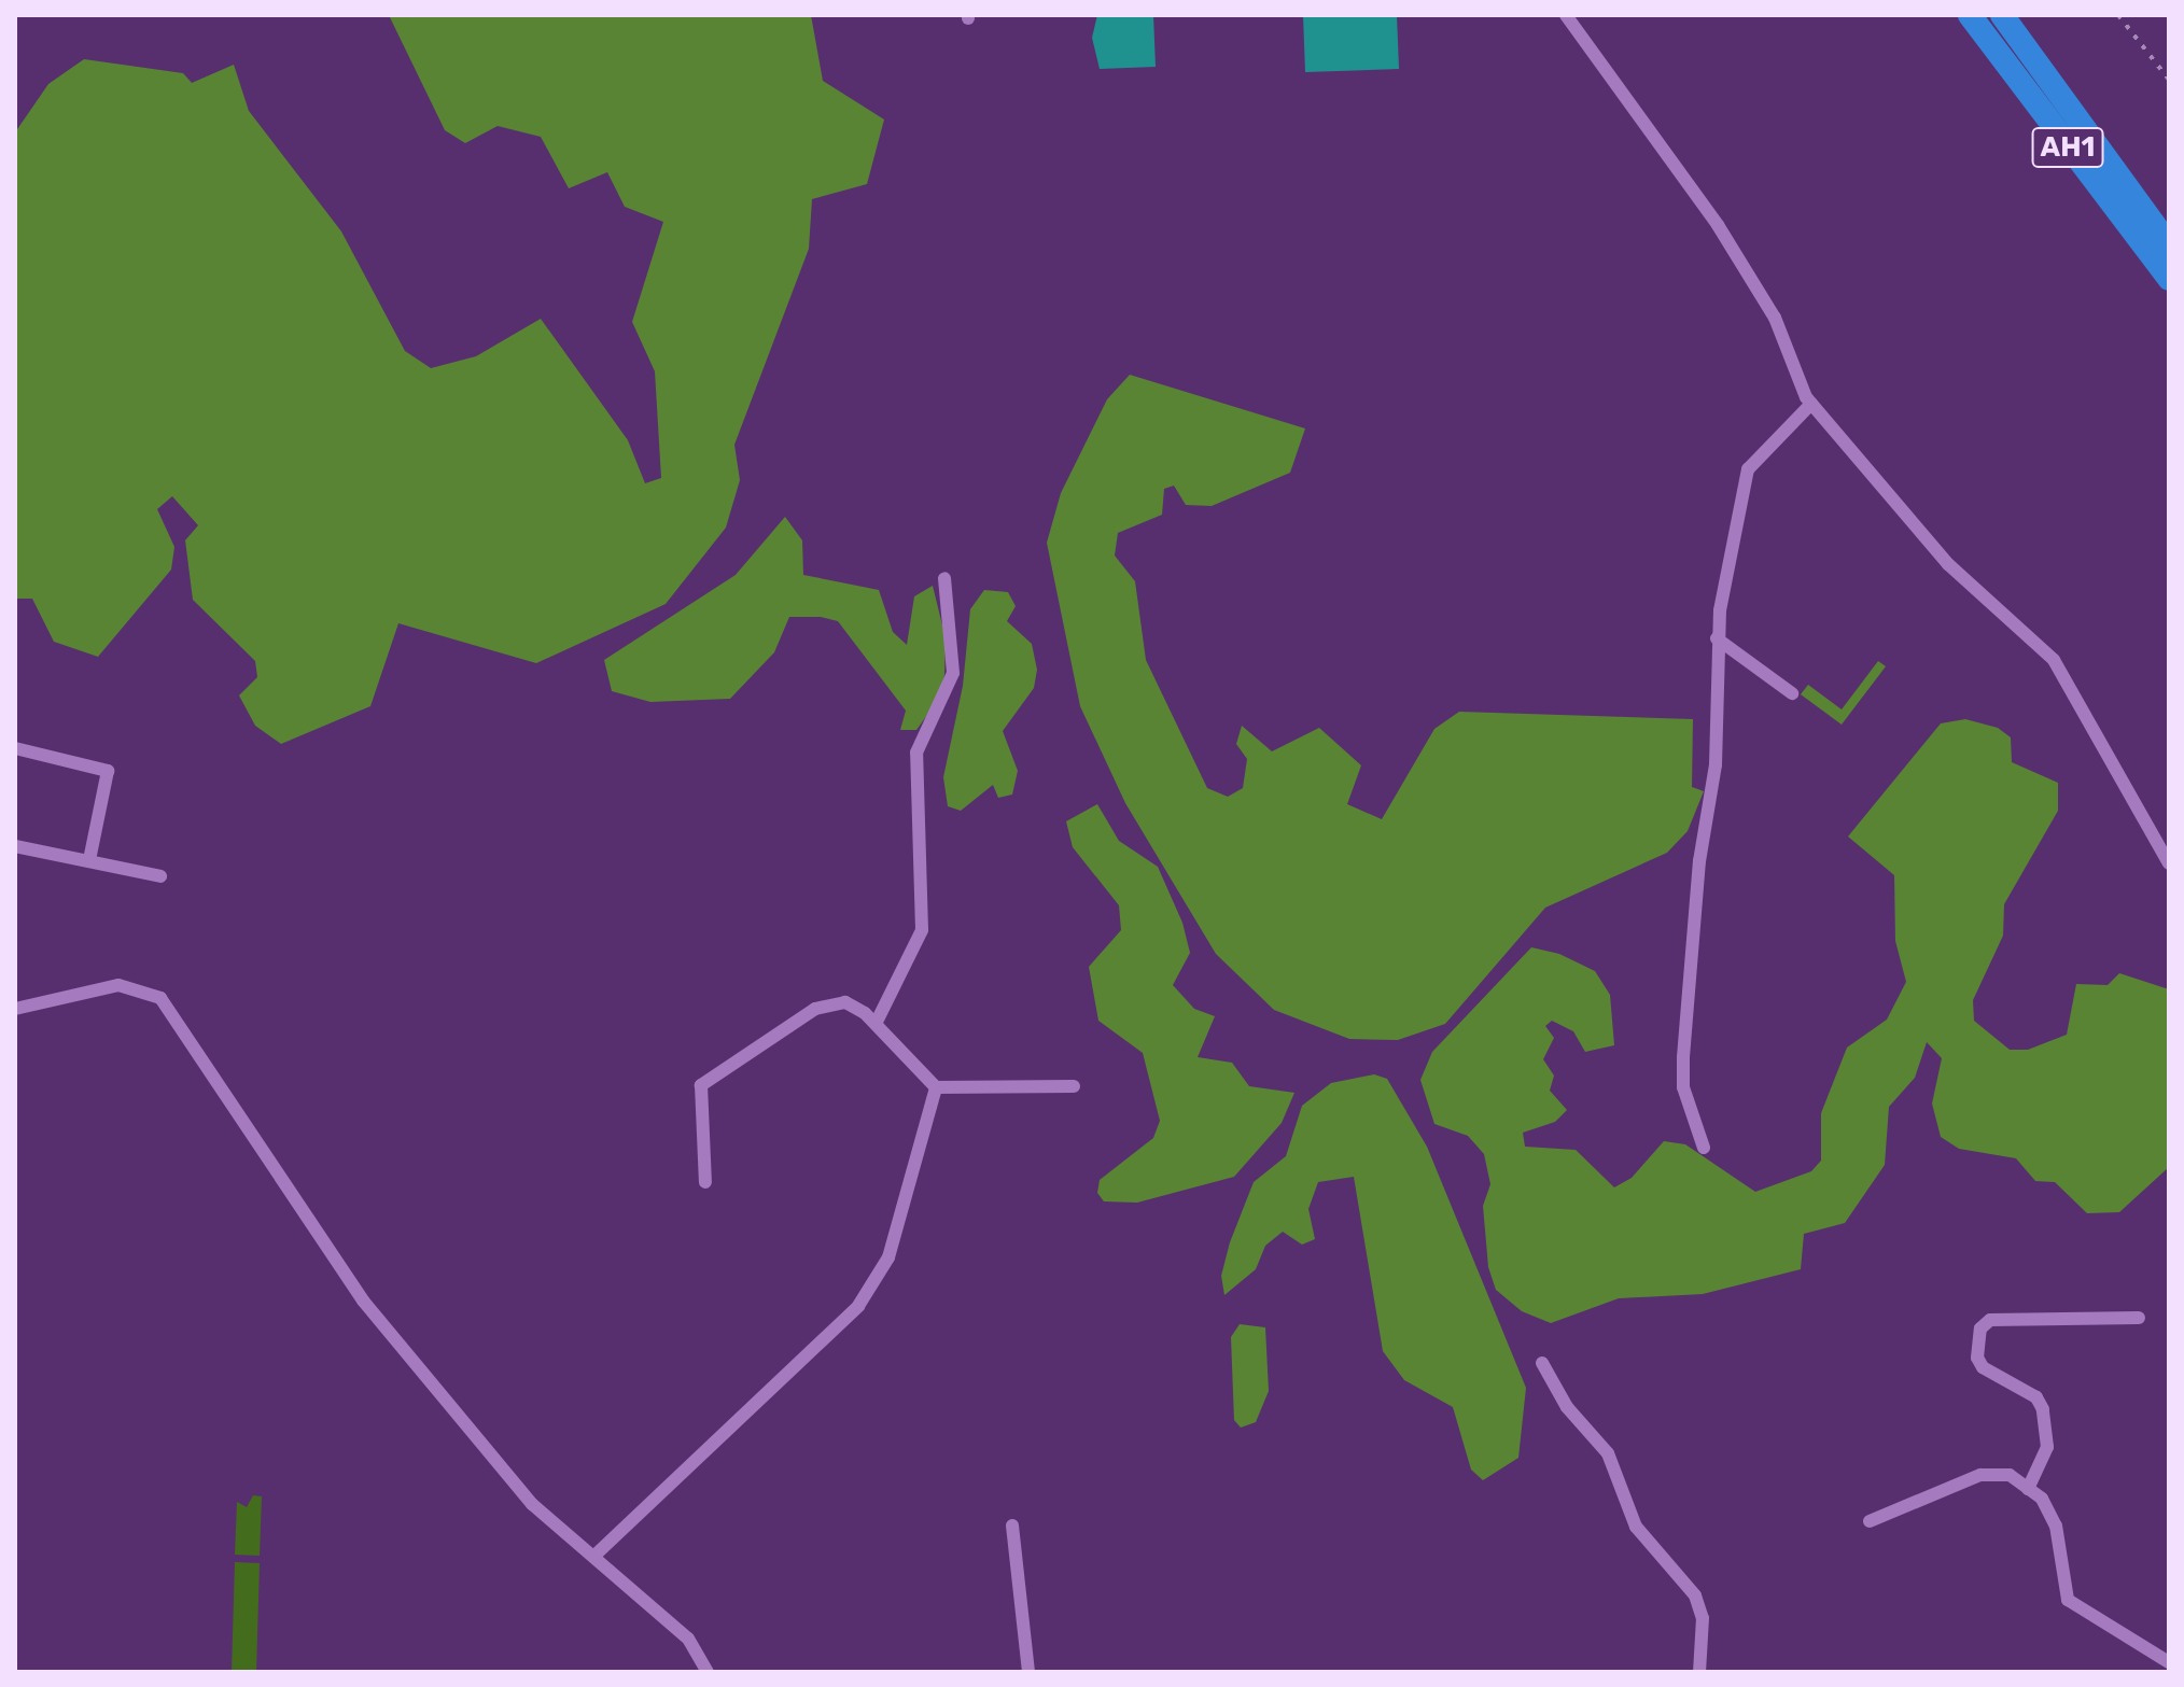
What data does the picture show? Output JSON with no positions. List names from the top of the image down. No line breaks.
{"streets":{"highway":["AH1"]}}
